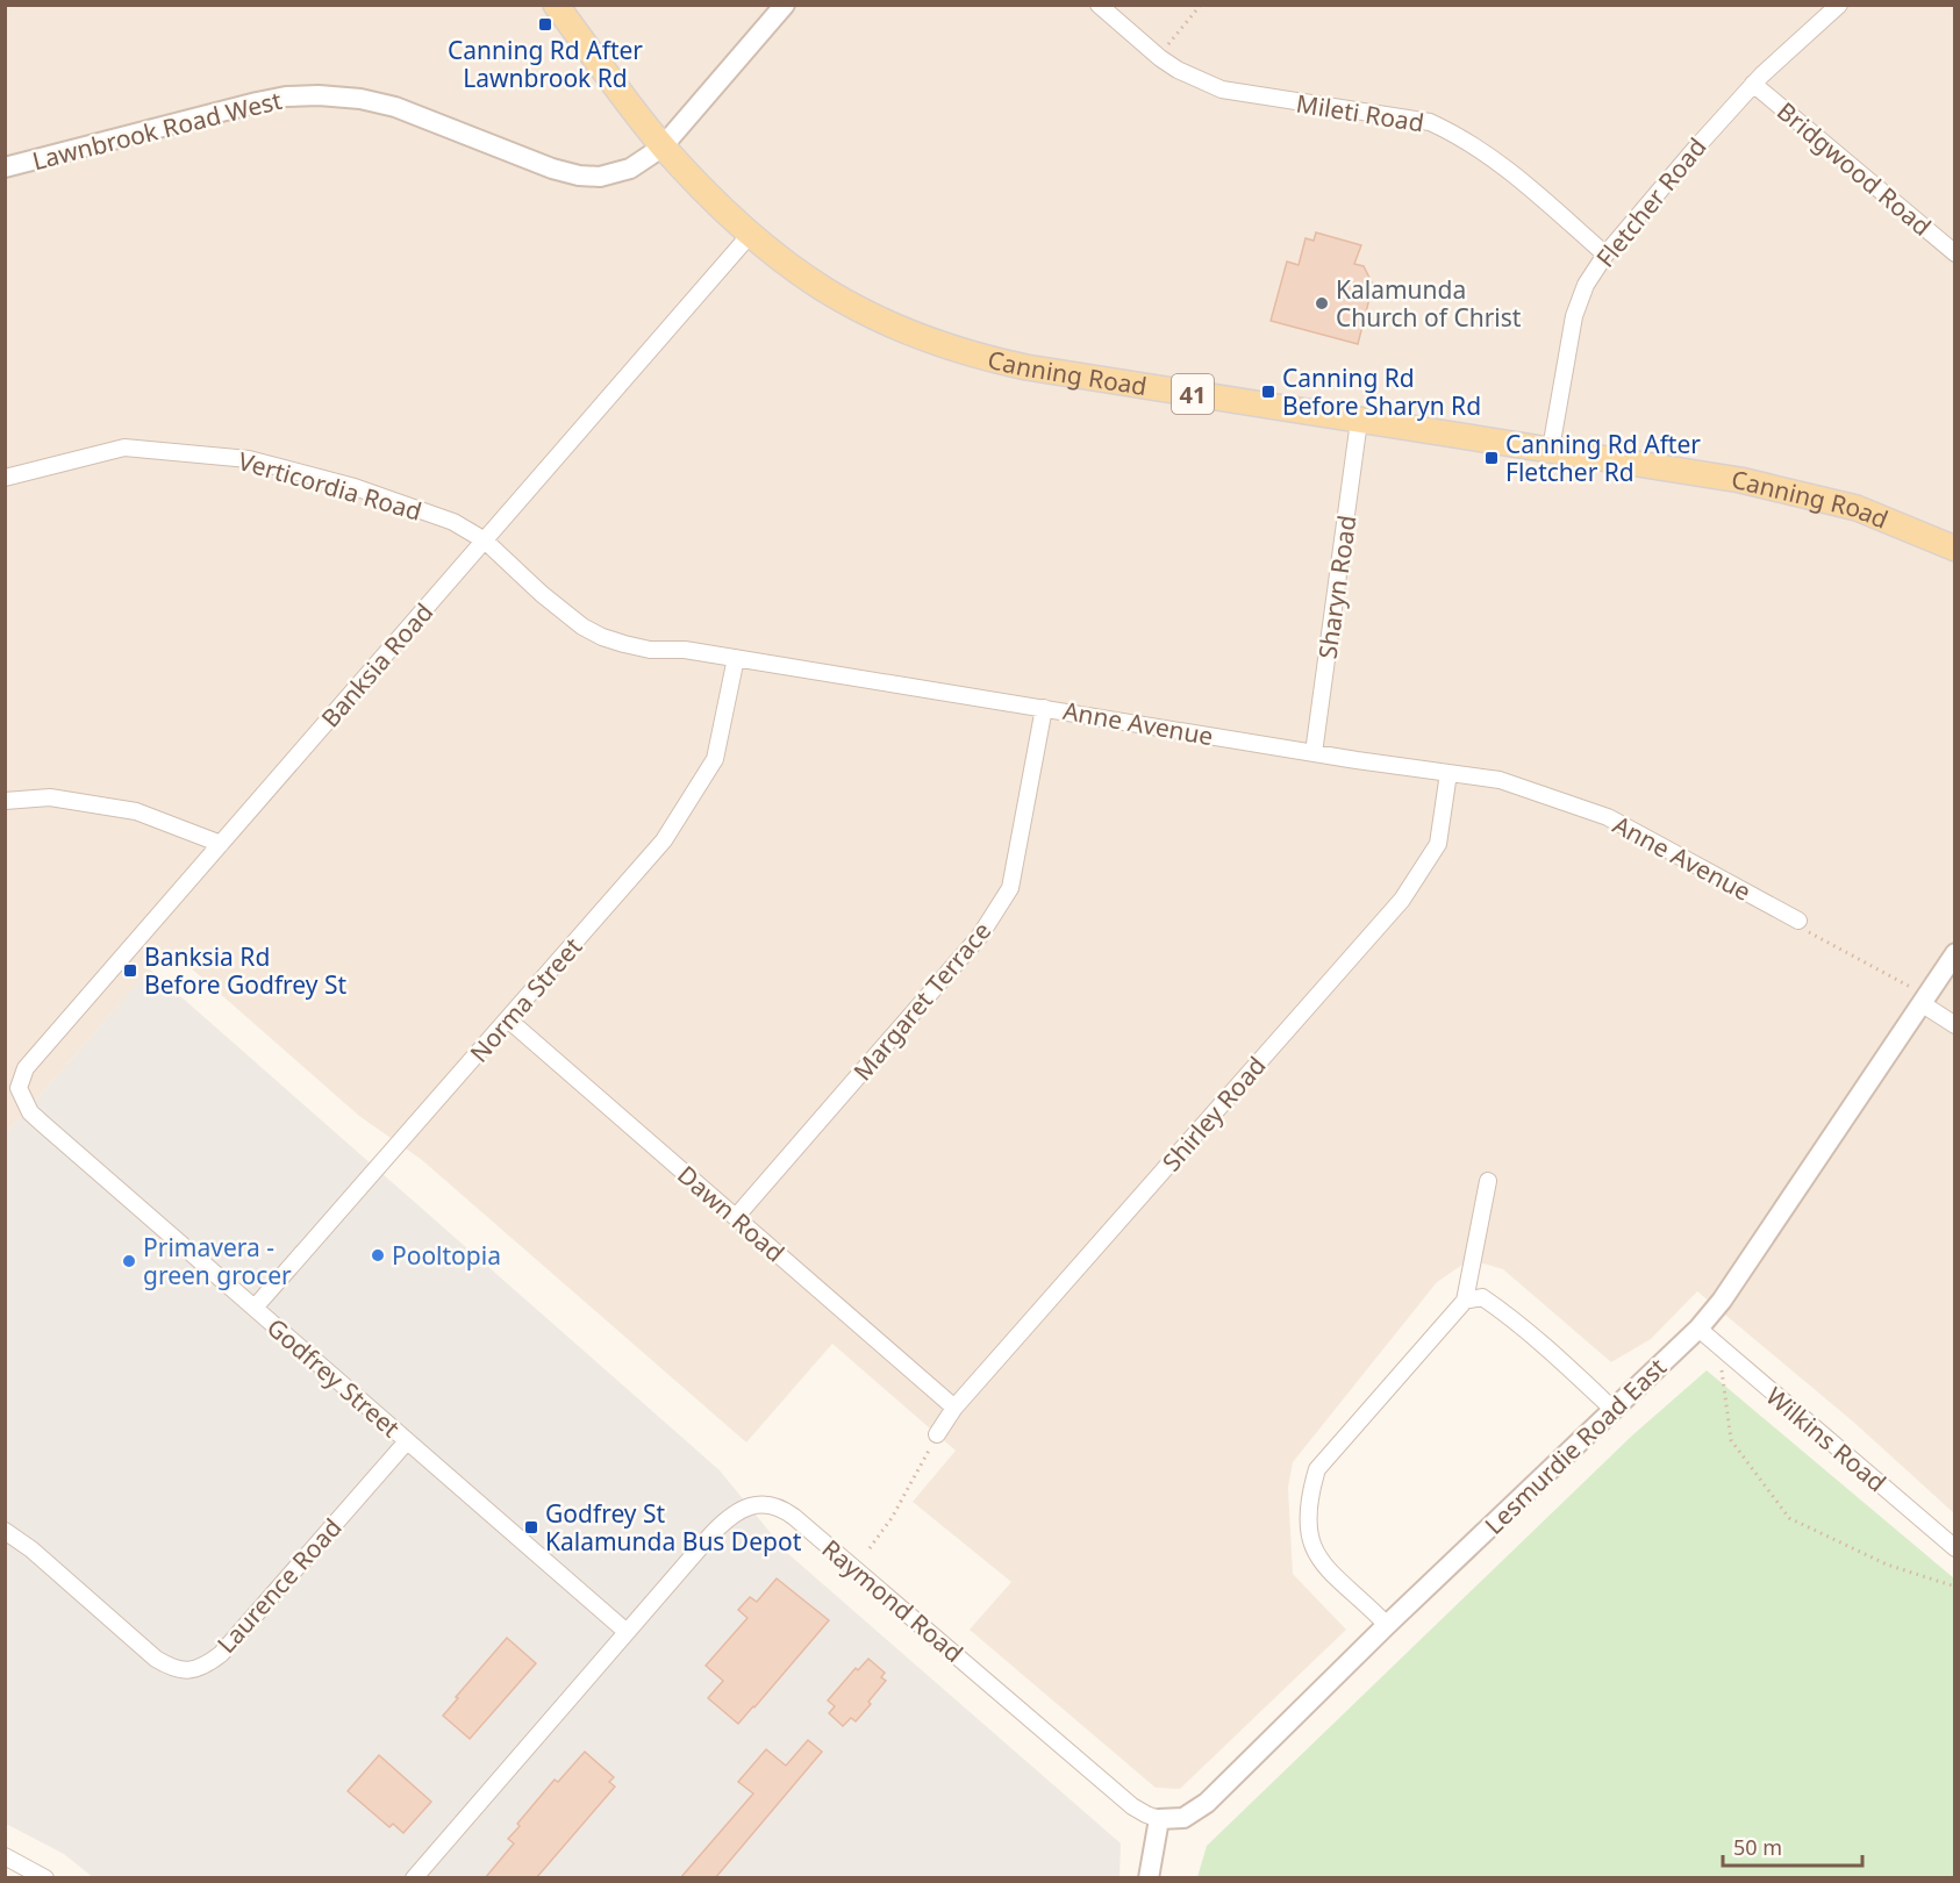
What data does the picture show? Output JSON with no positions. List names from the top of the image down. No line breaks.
{"streets":{"main road":["Canning Road","41"],"street":["Mileti Road","Lawnbrook Road West","Bridgwood Road","Fletcher Road","Verticordia Road","Sharyn Road","Banksia Road","Anne Avenue","Norma Street","Margaret Terrace","Shirley Road","Dawn Road","Godfrey Street","Wilkins Road","Lesmurdie Road East","Laurence Road","Raymond Road"]},"crossings":[["Mileti Road","Fletcher Road"],["Lawnbrook Road West","Canning Road"],["Bridgwood Road","Fletcher Road"],["Fletcher Road","Canning Road"],["Canning Road","Sharyn Road"],["Canning Road","Banksia Road"],["Verticordia Road","Banksia Road"],["Verticordia Road","Anne Avenue"],["Sharyn Road","Anne Avenue"],["Banksia Road","Anne Avenue"],["Banksia Road","Godfrey Street"],["Anne Avenue","Norma Street"],["Anne Avenue","Margaret Terrace"],["Anne Avenue","Shirley Road"],["Norma Street","Dawn Road"],["Norma Street","Godfrey Street"],["Margaret Terrace","Dawn Road"],["Shirley Road","Dawn Road"],["Godfrey Street","Laurence Road"],["Godfrey Street","Raymond Road"],["Wilkins Road","Lesmurdie Road East"],["Lesmurdie Road East","Raymond Road"]],"places":{"transit":["Canning Rd After Lawnbrook Rd","Canning Rd Before Sharyn Rd","Canning Rd After Fletcher Rd","Banksia Rd Before Godfrey St","Godfrey St Kalamunda Bus Depot"],"other":["Kalamunda Church of Christ","Pooltopia","Primavera - green grocer"]},"scale_bar":"50 m"}
